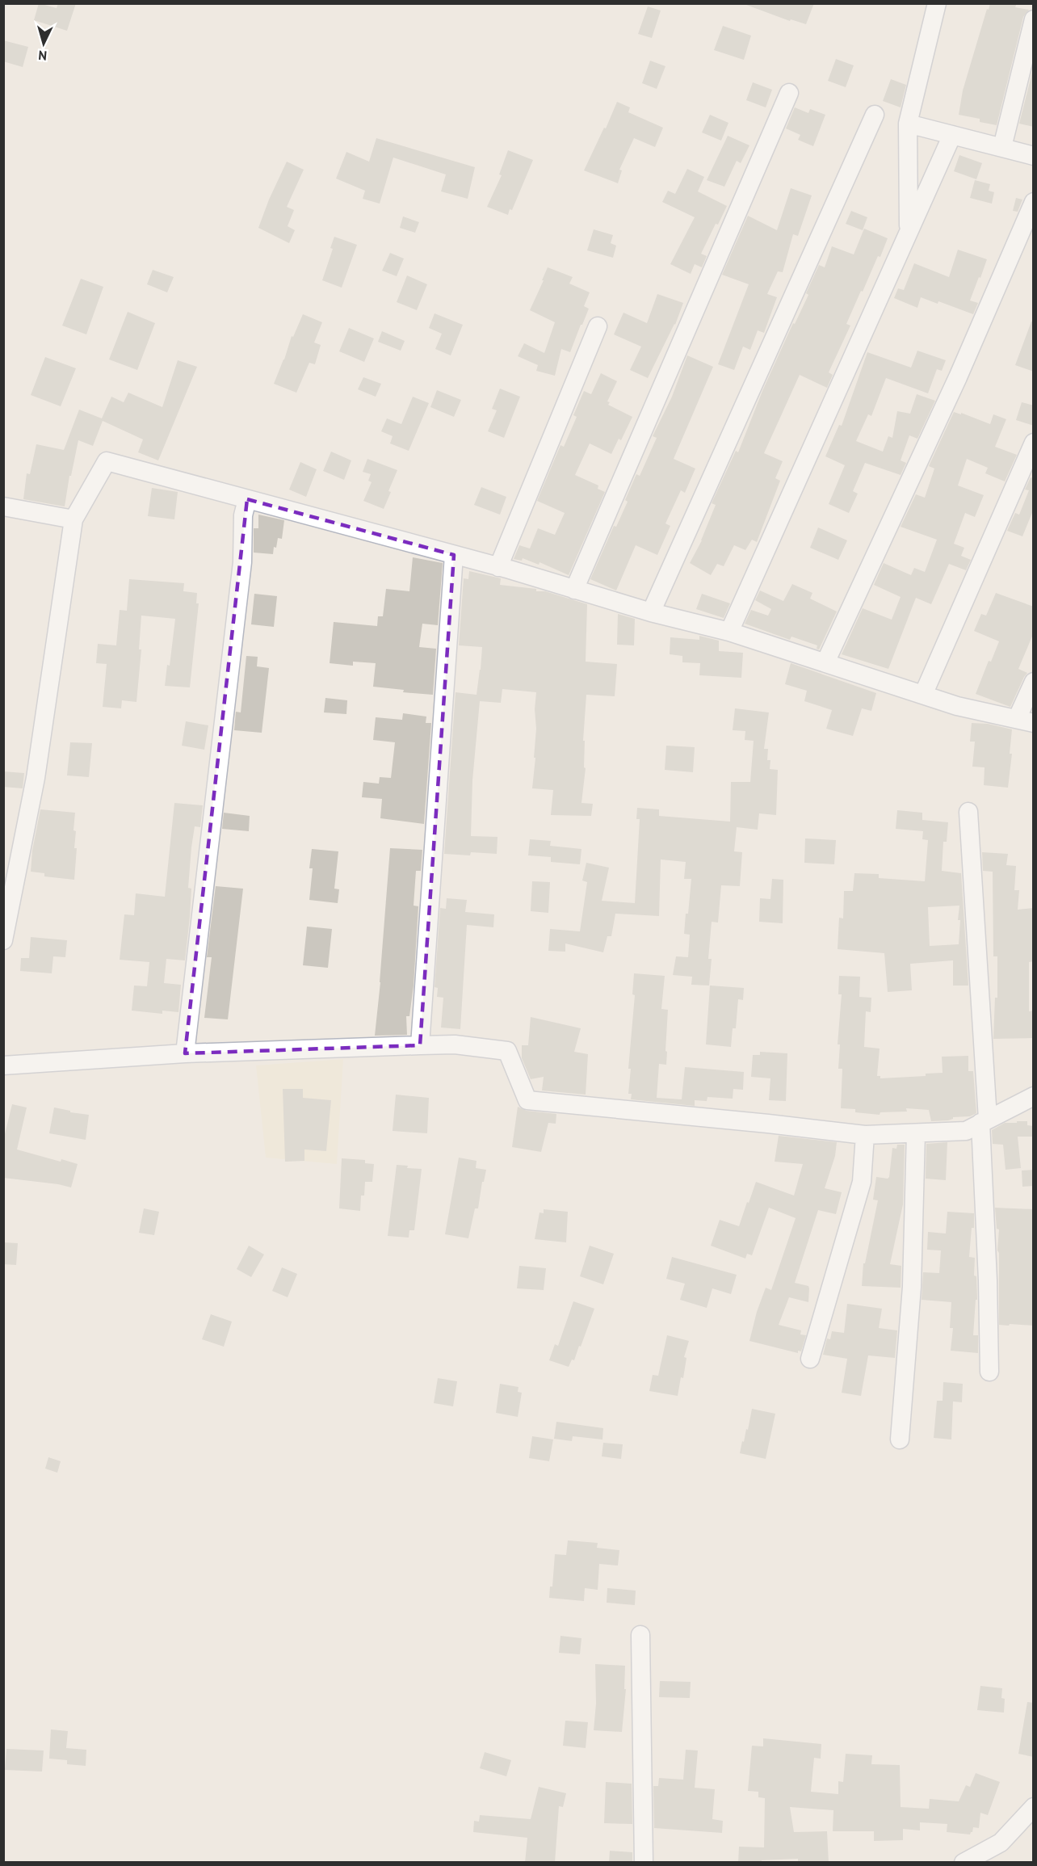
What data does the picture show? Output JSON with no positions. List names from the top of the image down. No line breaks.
{"north":"bottom"}
